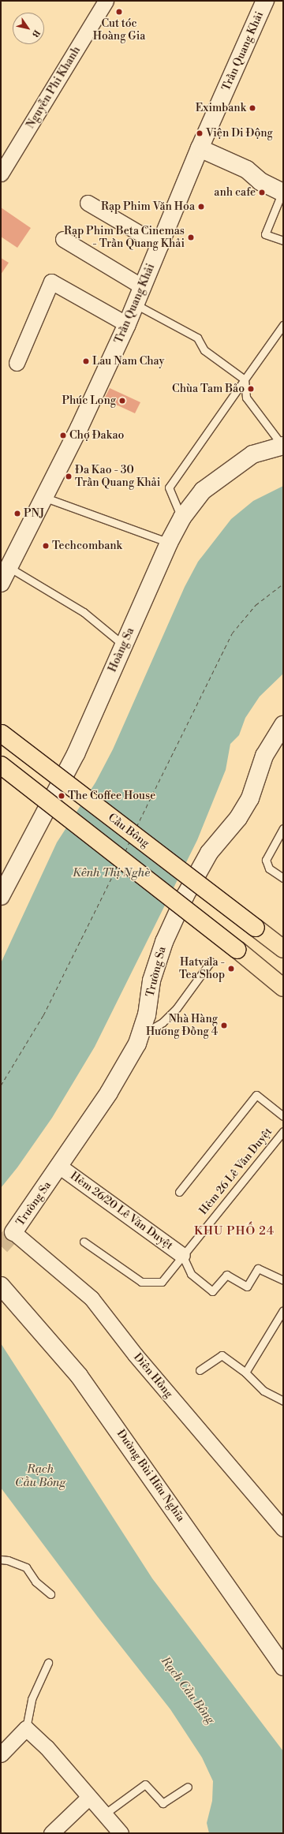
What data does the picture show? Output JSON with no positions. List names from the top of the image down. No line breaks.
{"streets":{"main road":["Cầu Bông"],"street":["Trần Quang Khải","Nguyễn Phi Khanh","Hoàng Sa","Trường Sa","Hẻm 26/20 Lê Văn Duyệt","Diên Hồng","Đường Bùi Hữu Nghĩa"],"lane":["Hẻm 26 Lê Văn Duyệt"]},"crossings":[["Trường Sa","Hẻm 26/20 Lê Văn Duyệt"],["Trường Sa","Diên Hồng"],["Hẻm 26 Lê Văn Duyệt","Hẻm 26/20 Lê Văn Duyệt"]],"districts":["KHU PHỐ 24"],"water":["Kênh Thị Nghè","Rạch Cầu Bông"],"places":["Cut tóc Hoàng Gia","Eximbank","Viện Di Động","anh cafe","Rạp Phim Văn Hoa","Rạp Phim Beta Cinemas - Trần Quang Khải","Lau Nam Chay","Chùa Tam Bảo","Phúc Long","Chợ Đakao","Đa Kao - 30 Trần Quang Khải","PNJ","Techcombank","The Coffee House","Hatvala - Tea Shop","Nhà Hàng Hương Đồng 4"],"north":"bottom right"}
